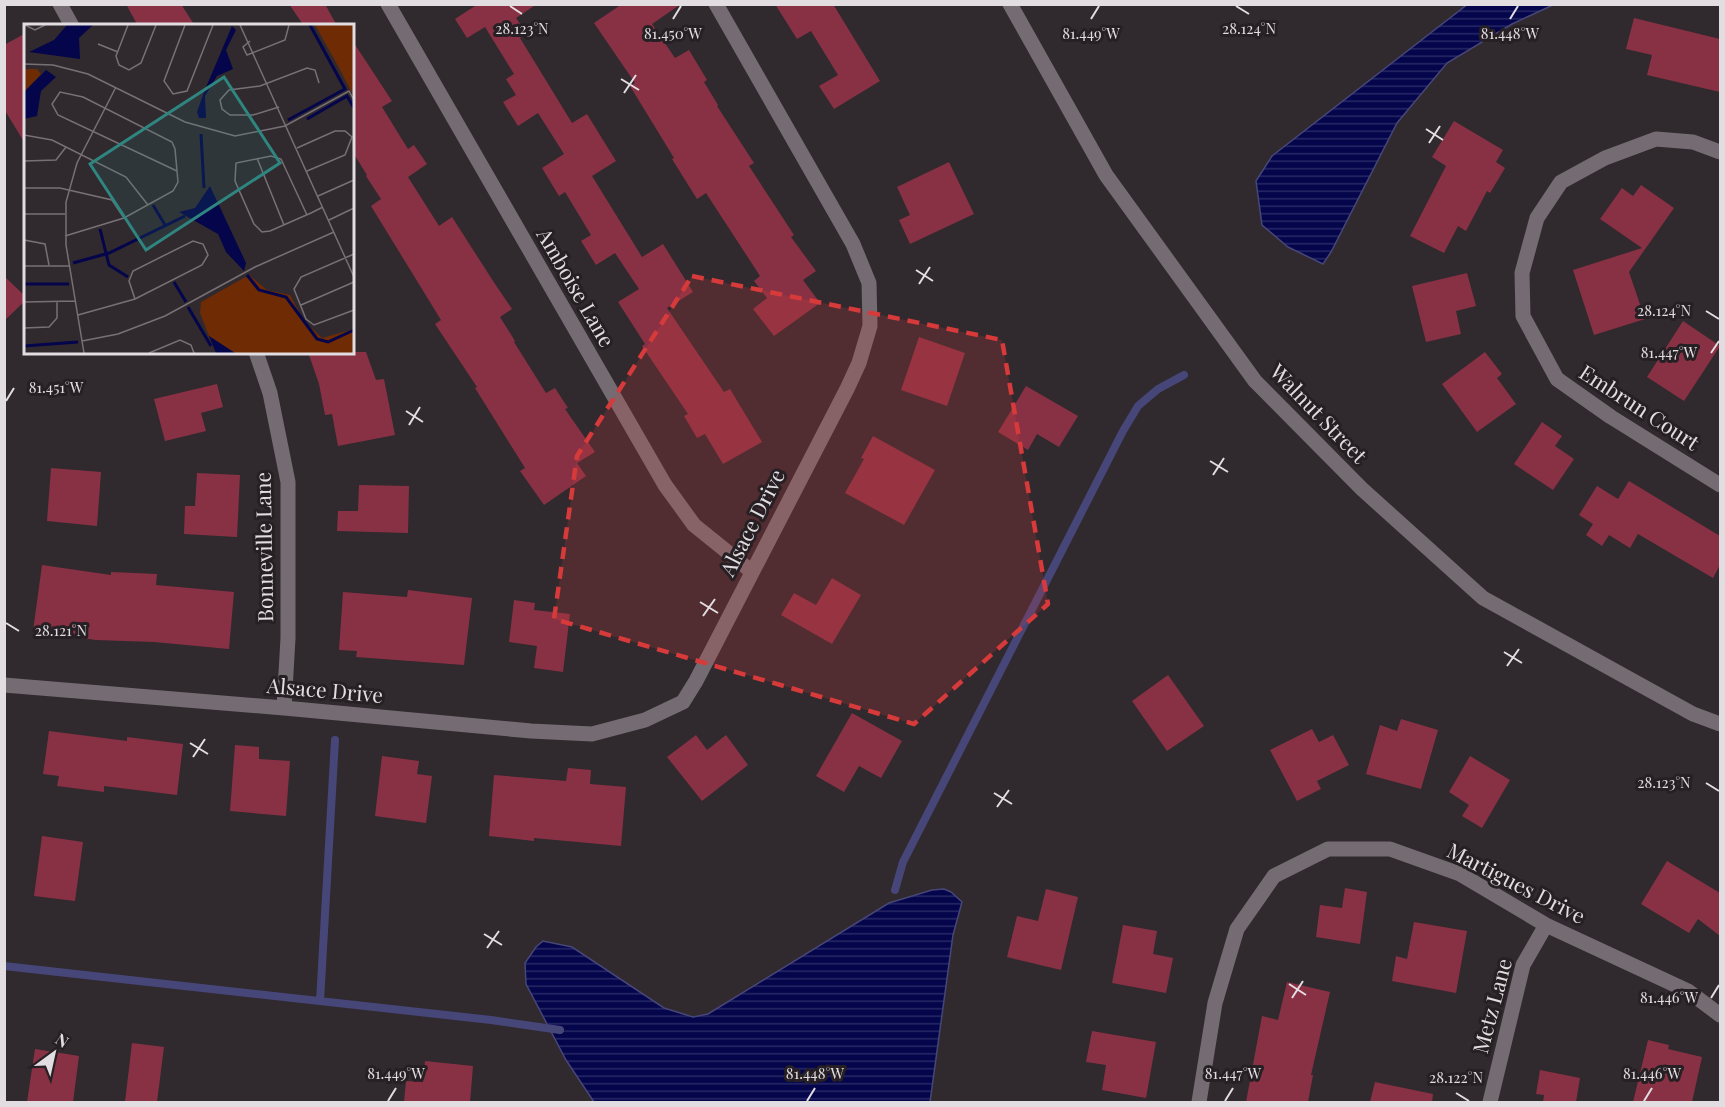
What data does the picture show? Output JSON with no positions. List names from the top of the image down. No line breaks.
{"streets":{"street":["Amboise Lane","Embrun Court","Walnut Street","Alsace Drive","Bonneville Lane","Martigues Drive","Metz Lane"]},"crossings":[["Amboise Lane","Alsace Drive"],["Alsace Drive","Bonneville Lane"],["Martigues Drive","Metz Lane"]],"north":"top right","coordinates":["28.123°N","28.124°N","81.448°W","81.450°W","81.449°W","81.447°W","81.451°W","28.121°N","81.446°W","28.122°N"]}
